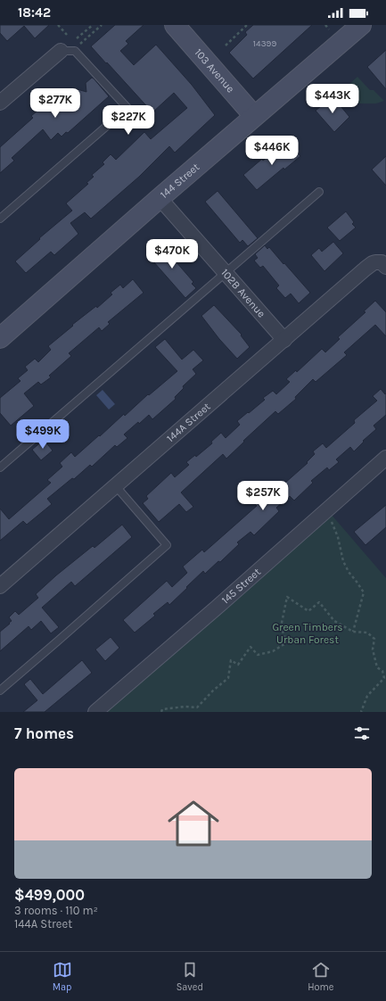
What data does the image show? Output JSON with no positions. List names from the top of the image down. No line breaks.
{"streets":{"main road":["103 Avenue","144 Street"],"street":["102B Avenue","144A Street","145 Street"]},"crossings":[["103 Avenue","144 Street"],["144 Street","102B Avenue"],["102B Avenue","144A Street"]],"parks":["Green Timbers Urban Forest"],"house_numbers":["14399"],"page":{"status":"18:42","price":["$443K","$277K","$227K","$446K","$470K","$499K","$257K"],"heading":"7 homes","list":[{"name":"$499,000","note":"3 rooms · 110 m² · 144A Street"}],"tabs":["Map","Saved","Home"]}}
